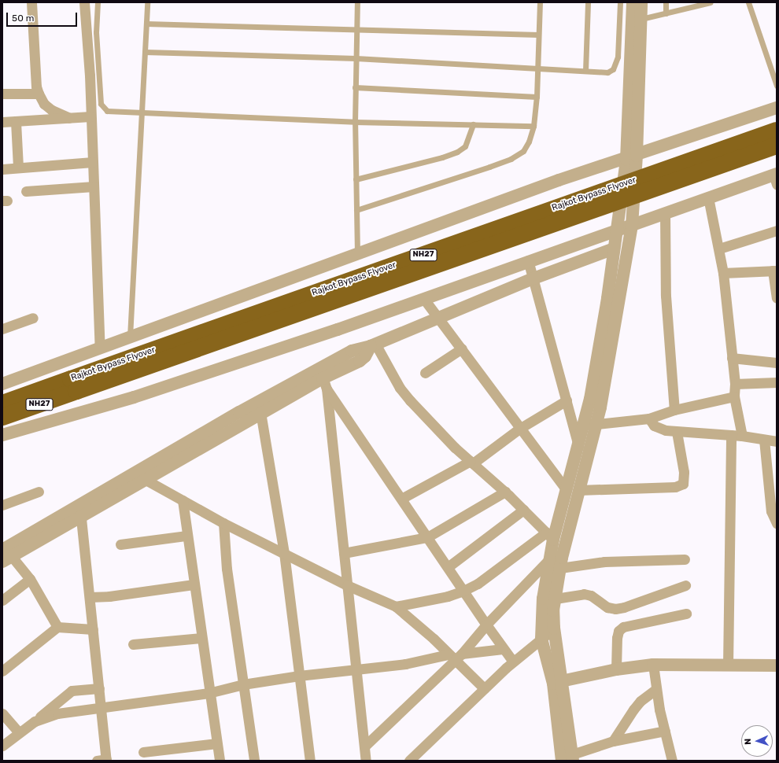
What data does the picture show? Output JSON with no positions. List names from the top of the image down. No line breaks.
{"streets":{"highway":["Rajkot Bypass Flyover","NH27"]},"scale_bar":"50 m","north":"left"}
